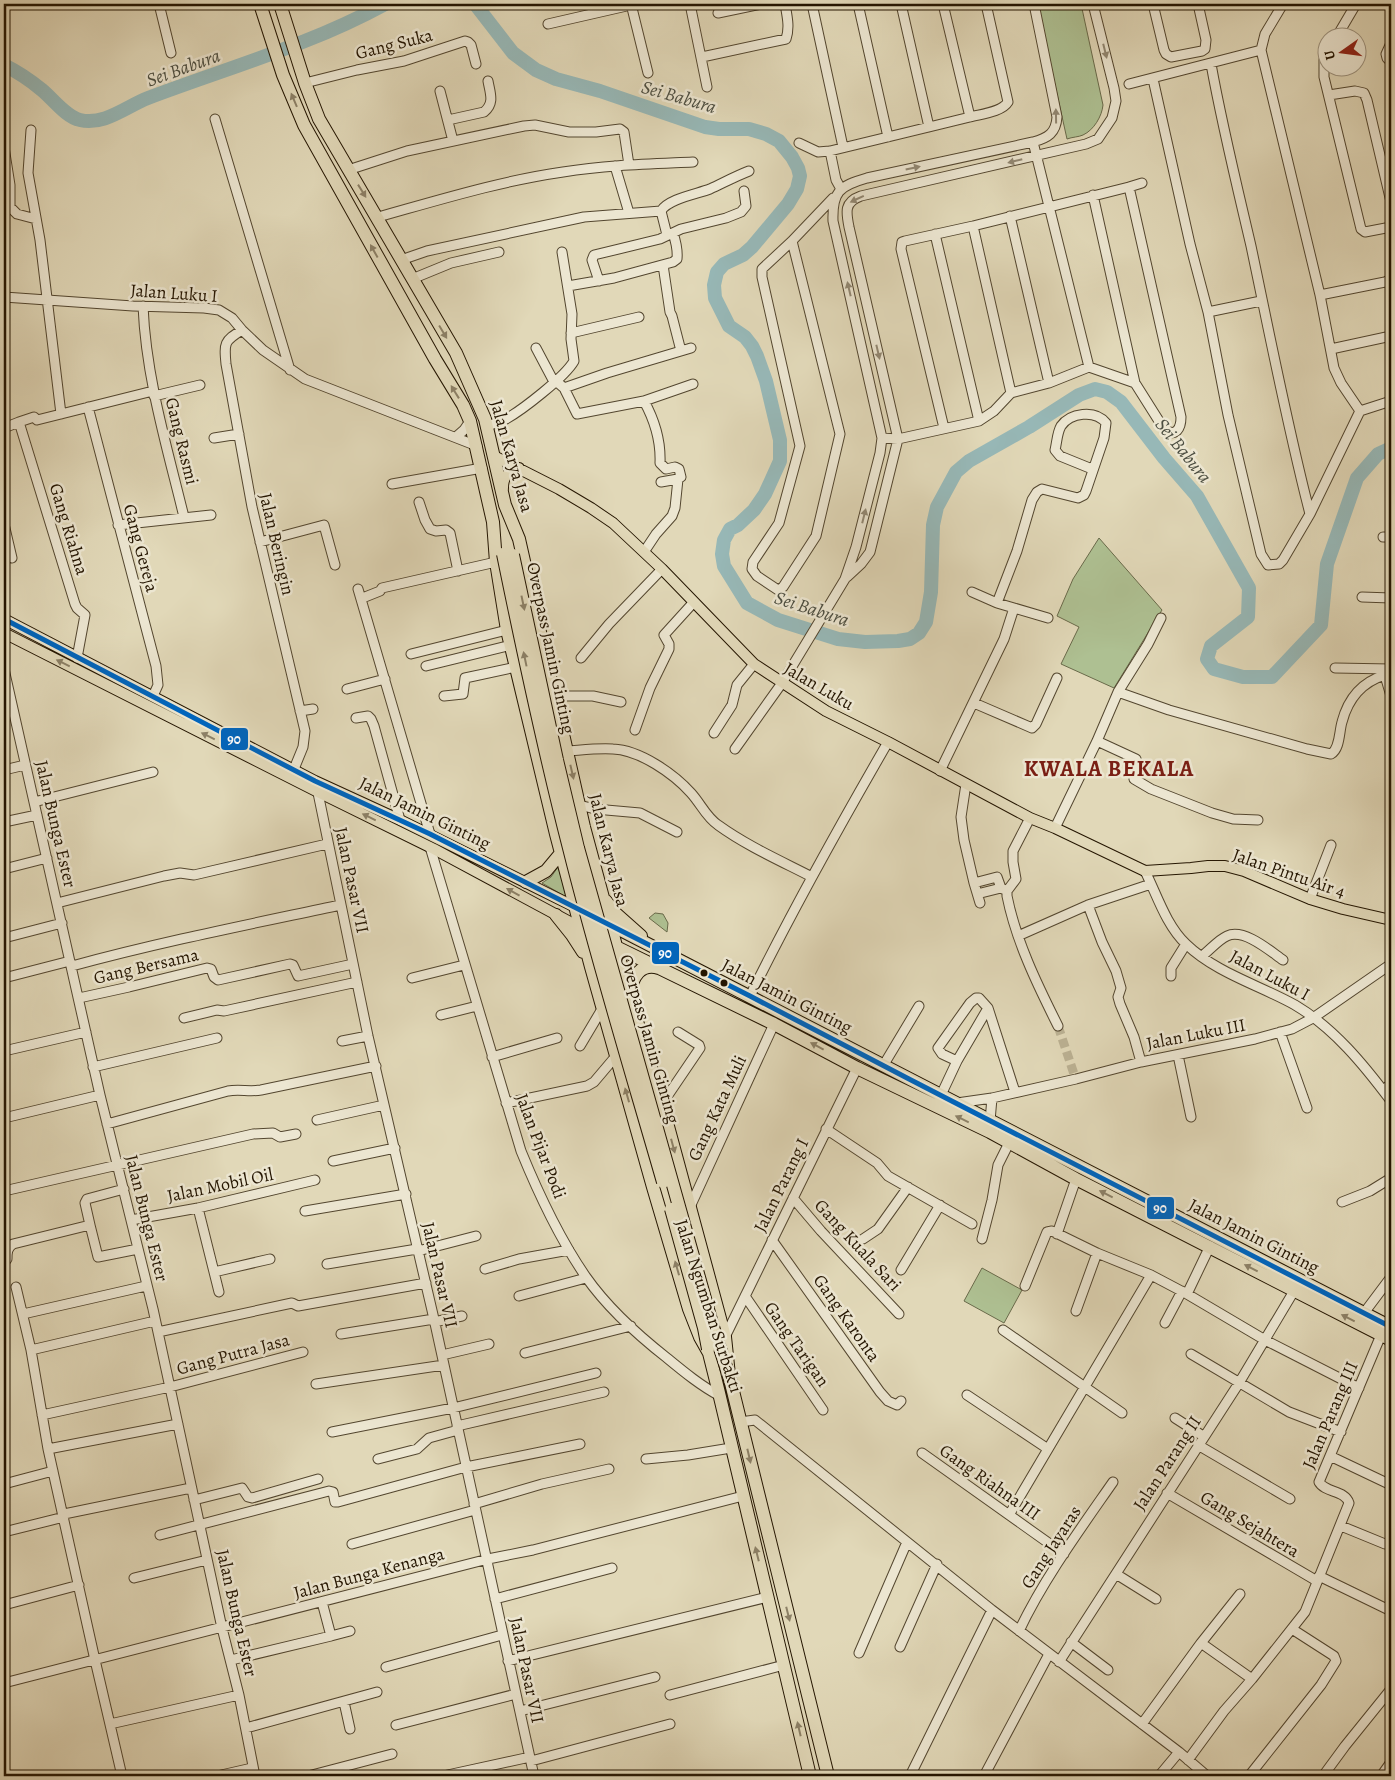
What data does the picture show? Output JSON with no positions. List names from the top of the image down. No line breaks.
{"streets":{"highway":["Jalan Karya Jasa","Overpass Jamin Ginting","Jalan Jamin Ginting","Jalan Ngumban Surbakti"],"main road":["Jalan Luku","Jalan Pintu Air 4"],"street":["Gang Suka","Jalan Luku I","Gang Rasmi","Gang Riahna","Jalan Beringin","Gang Gereja","Jalan Bunga Ester","Jalan Pasar VII","Gang Bersama","Jalan Luku III","Gang Kata Muli","Jalan Pijar Podi","Jalan Mobil Oil","Jalan Parang I","Gang Kuala Sari","Gang Karonta","Gang Tarigan","Gang Putra Jasa","Jalan Parang III","Jalan Parang II","Gang Riahna III","Gang Sejahtera","Gang Jayaras","Jalan Bunga Kenanga"]},"crossings":[["Gang Suka","Jalan Karya Jasa"],["Jalan Luku I","Gang Rasmi"],["Jalan Luku I","Jalan Karya Jasa"],["Jalan Luku I","Jalan Beringin"],["Jalan Luku I","Jalan Luku"],["Jalan Luku I","Jalan Pintu Air 4"],["Jalan Luku I","Jalan Luku III"],["Jalan Karya Jasa","Overpass Jamin Ginting"],["Jalan Karya Jasa","Jalan Luku"],["Jalan Karya Jasa","Jalan Jamin Ginting"],["Jalan Karya Jasa","Jalan Ngumban Surbakti"],["Gang Riahna","Jalan Jamin Ginting"],["Jalan Beringin","Jalan Jamin Ginting"],["Gang Gereja","Jalan Jamin Ginting"],["Overpass Jamin Ginting","Jalan Ngumban Surbakti"],["Jalan Luku","Jalan Pintu Air 4"],["Jalan Jamin Ginting","Jalan Pasar VII"],["Jalan Jamin Ginting","Jalan Luku III"],["Jalan Jamin Ginting","Gang Kata Muli"],["Jalan Jamin Ginting","Jalan Pijar Podi"],["Jalan Jamin Ginting","Jalan Parang I"],["Jalan Jamin Ginting","Jalan Ngumban Surbakti"],["Jalan Jamin Ginting","Jalan Parang III"],["Jalan Jamin Ginting","Jalan Parang II"],["Jalan Bunga Ester","Gang Bersama"],["Jalan Bunga Ester","Jalan Mobil Oil"],["Jalan Bunga Ester","Gang Putra Jasa"],["Jalan Bunga Ester","Jalan Bunga Kenanga"],["Jalan Pasar VII","Gang Bersama"],["Jalan Pasar VII","Jalan Bunga Kenanga"],["Gang Kata Muli","Jalan Ngumban Surbakti"],["Jalan Pijar Podi","Jalan Ngumban Surbakti"],["Jalan Parang I","Gang Kuala Sari"],["Jalan Parang I","Jalan Ngumban Surbakti"],["Jalan Parang I","Gang Karonta"],["Jalan Parang I","Gang Tarigan"],["Jalan Ngumban Surbakti","Jalan Bunga Kenanga"],["Jalan Parang III","Gang Sejahtera"],["Jalan Parang II","Gang Sejahtera"],["Gang Riahna III","Gang Jayaras"]],"districts":["KWALA BEKALA"],"water":["Sei Babura"],"lines":["transit line 90"],"north":"left"}
